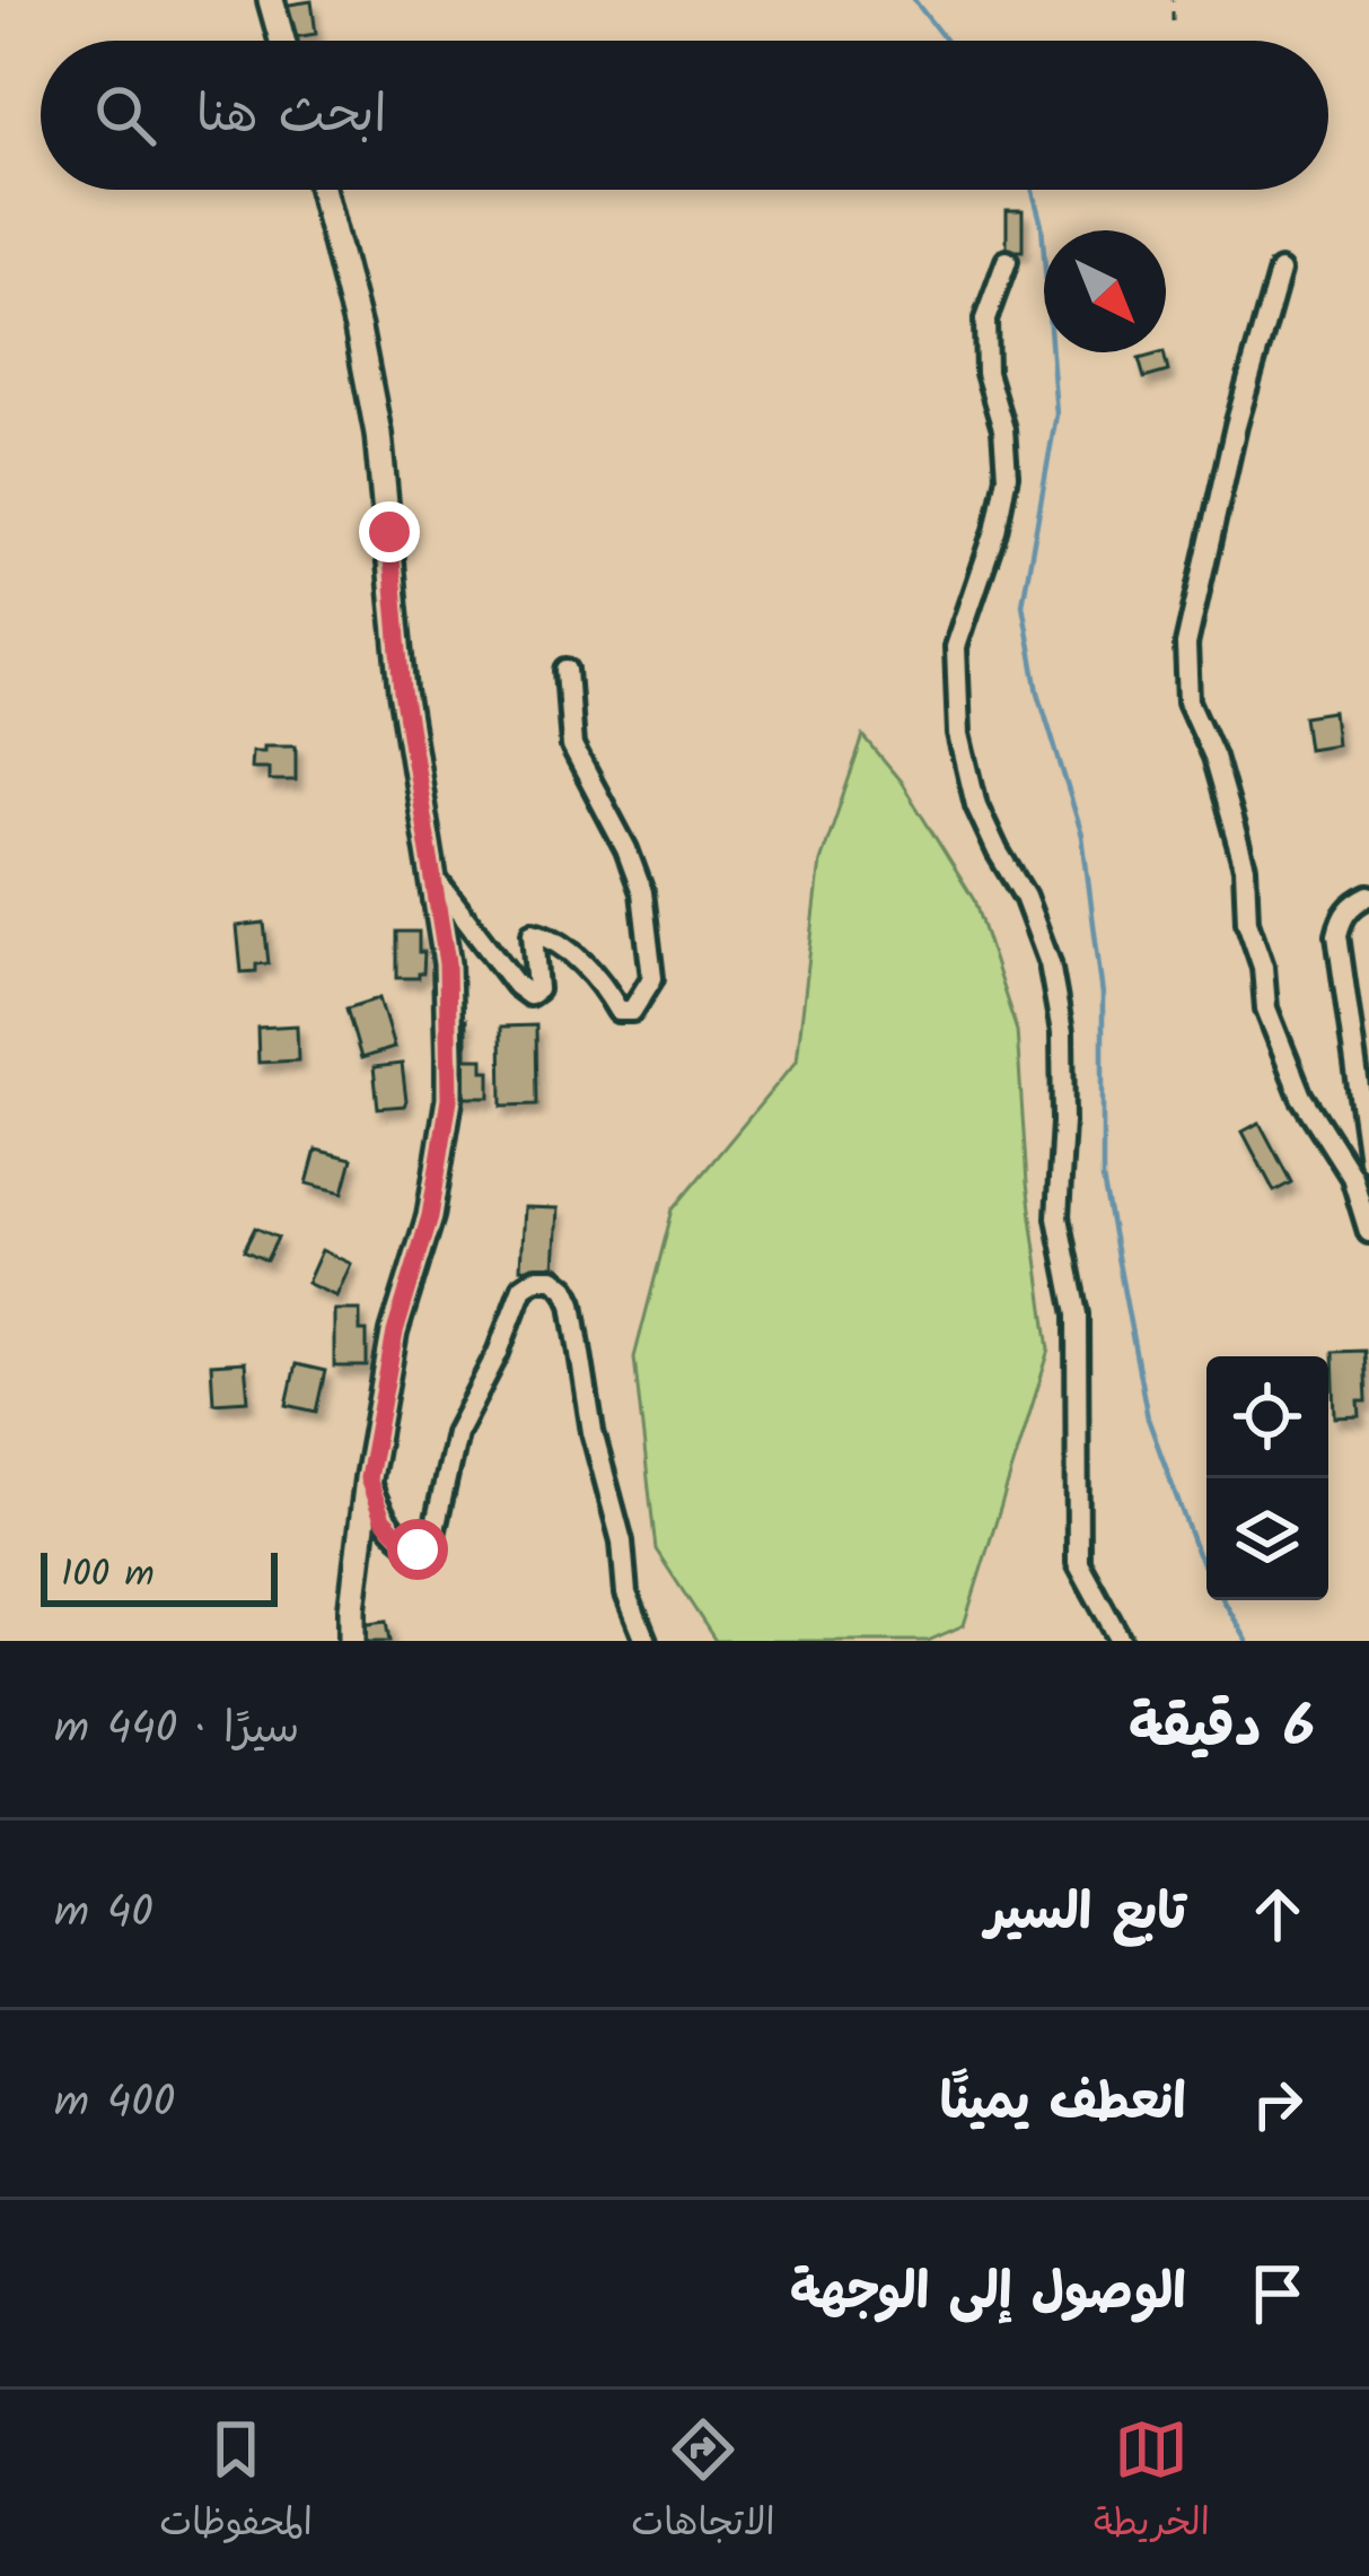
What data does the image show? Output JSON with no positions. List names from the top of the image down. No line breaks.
{"scale_bar":"100 m","north":"bottom right","page":{"search":"ابحث هنا","scale":"100 m","heading":["6 دقيقة","سيرًا · 440 m"],"list":[["تابع السير","40 m"],["انعطف يمينًا","400 m"],"الوصول إلى الوجهة"],"nav":["الخريطة","الاتجاهات","المحفوظات"]}}
